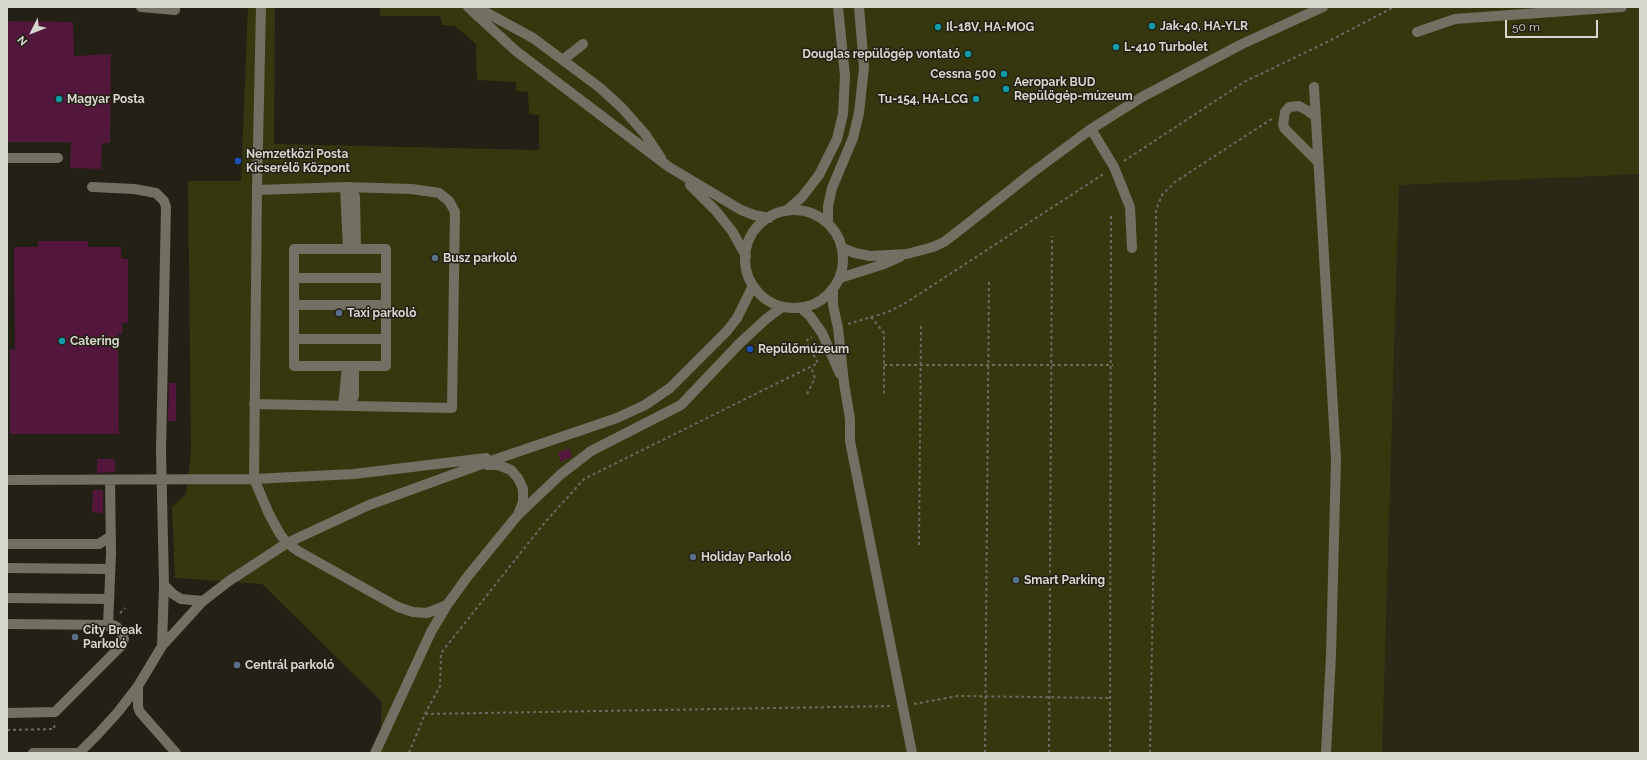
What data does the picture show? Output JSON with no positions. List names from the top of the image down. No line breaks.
{"places":["Jak-40, HA-YLR","Il-18V, HA-MOG","L-410 Turbolet","Douglas repülőgép vontató","Cessna 500","Aeropark BUD Repülőgép-múzeum","Magyar Posta","Tu-154, HA-LCG","Nemzetközi Posta Kicserélő Központ","Busz parkoló","Taxi parkoló","Catering","Repülőmúzeum","Holiday Parkoló","Smart Parking","City Break Parkoló","Centrál parkoló"],"scale_bar":"50 m","north":"bottom left"}
